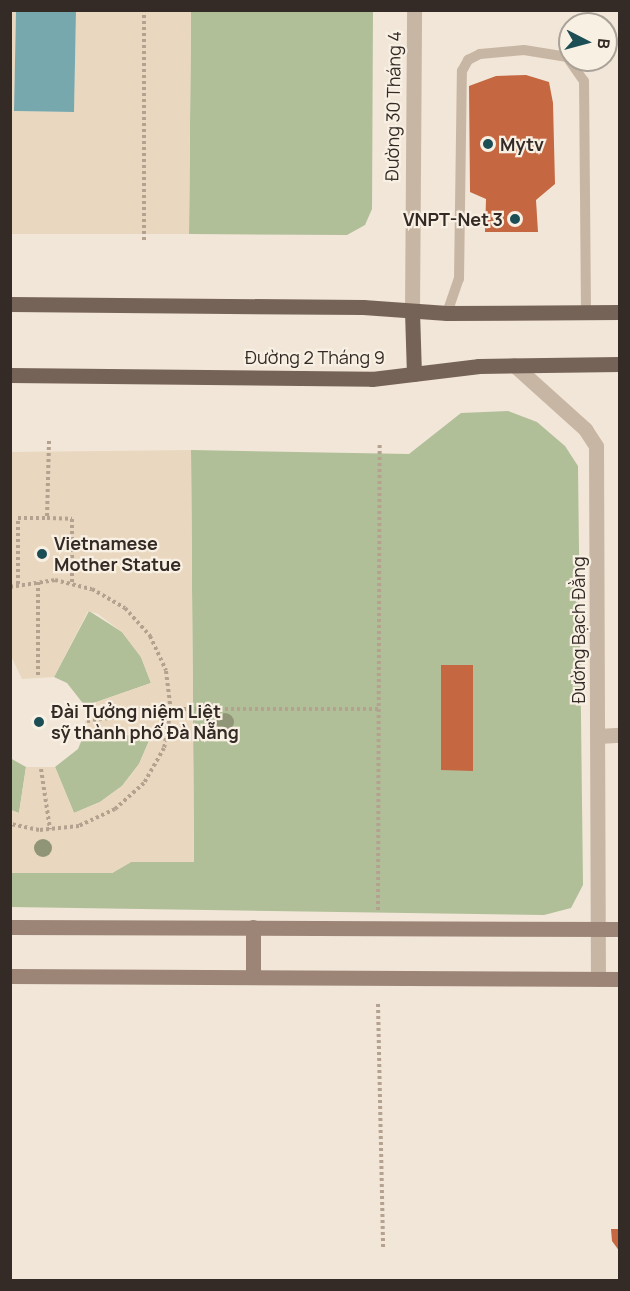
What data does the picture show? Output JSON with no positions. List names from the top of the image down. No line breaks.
{"streets":{"main road":["Đường 2 Tháng 9"],"street":["Đường 30 Tháng 4","Đường Bạch Đằng"]},"crossings":[["Đường 2 Tháng 9","Đường Bạch Đằng"]],"places":["Mytv","VNPT-Net 3","Vietnamese Mother Statue","Đài Tưởng niệm Liệt sỹ thành phố Đà Nẵng"],"north":"right"}
